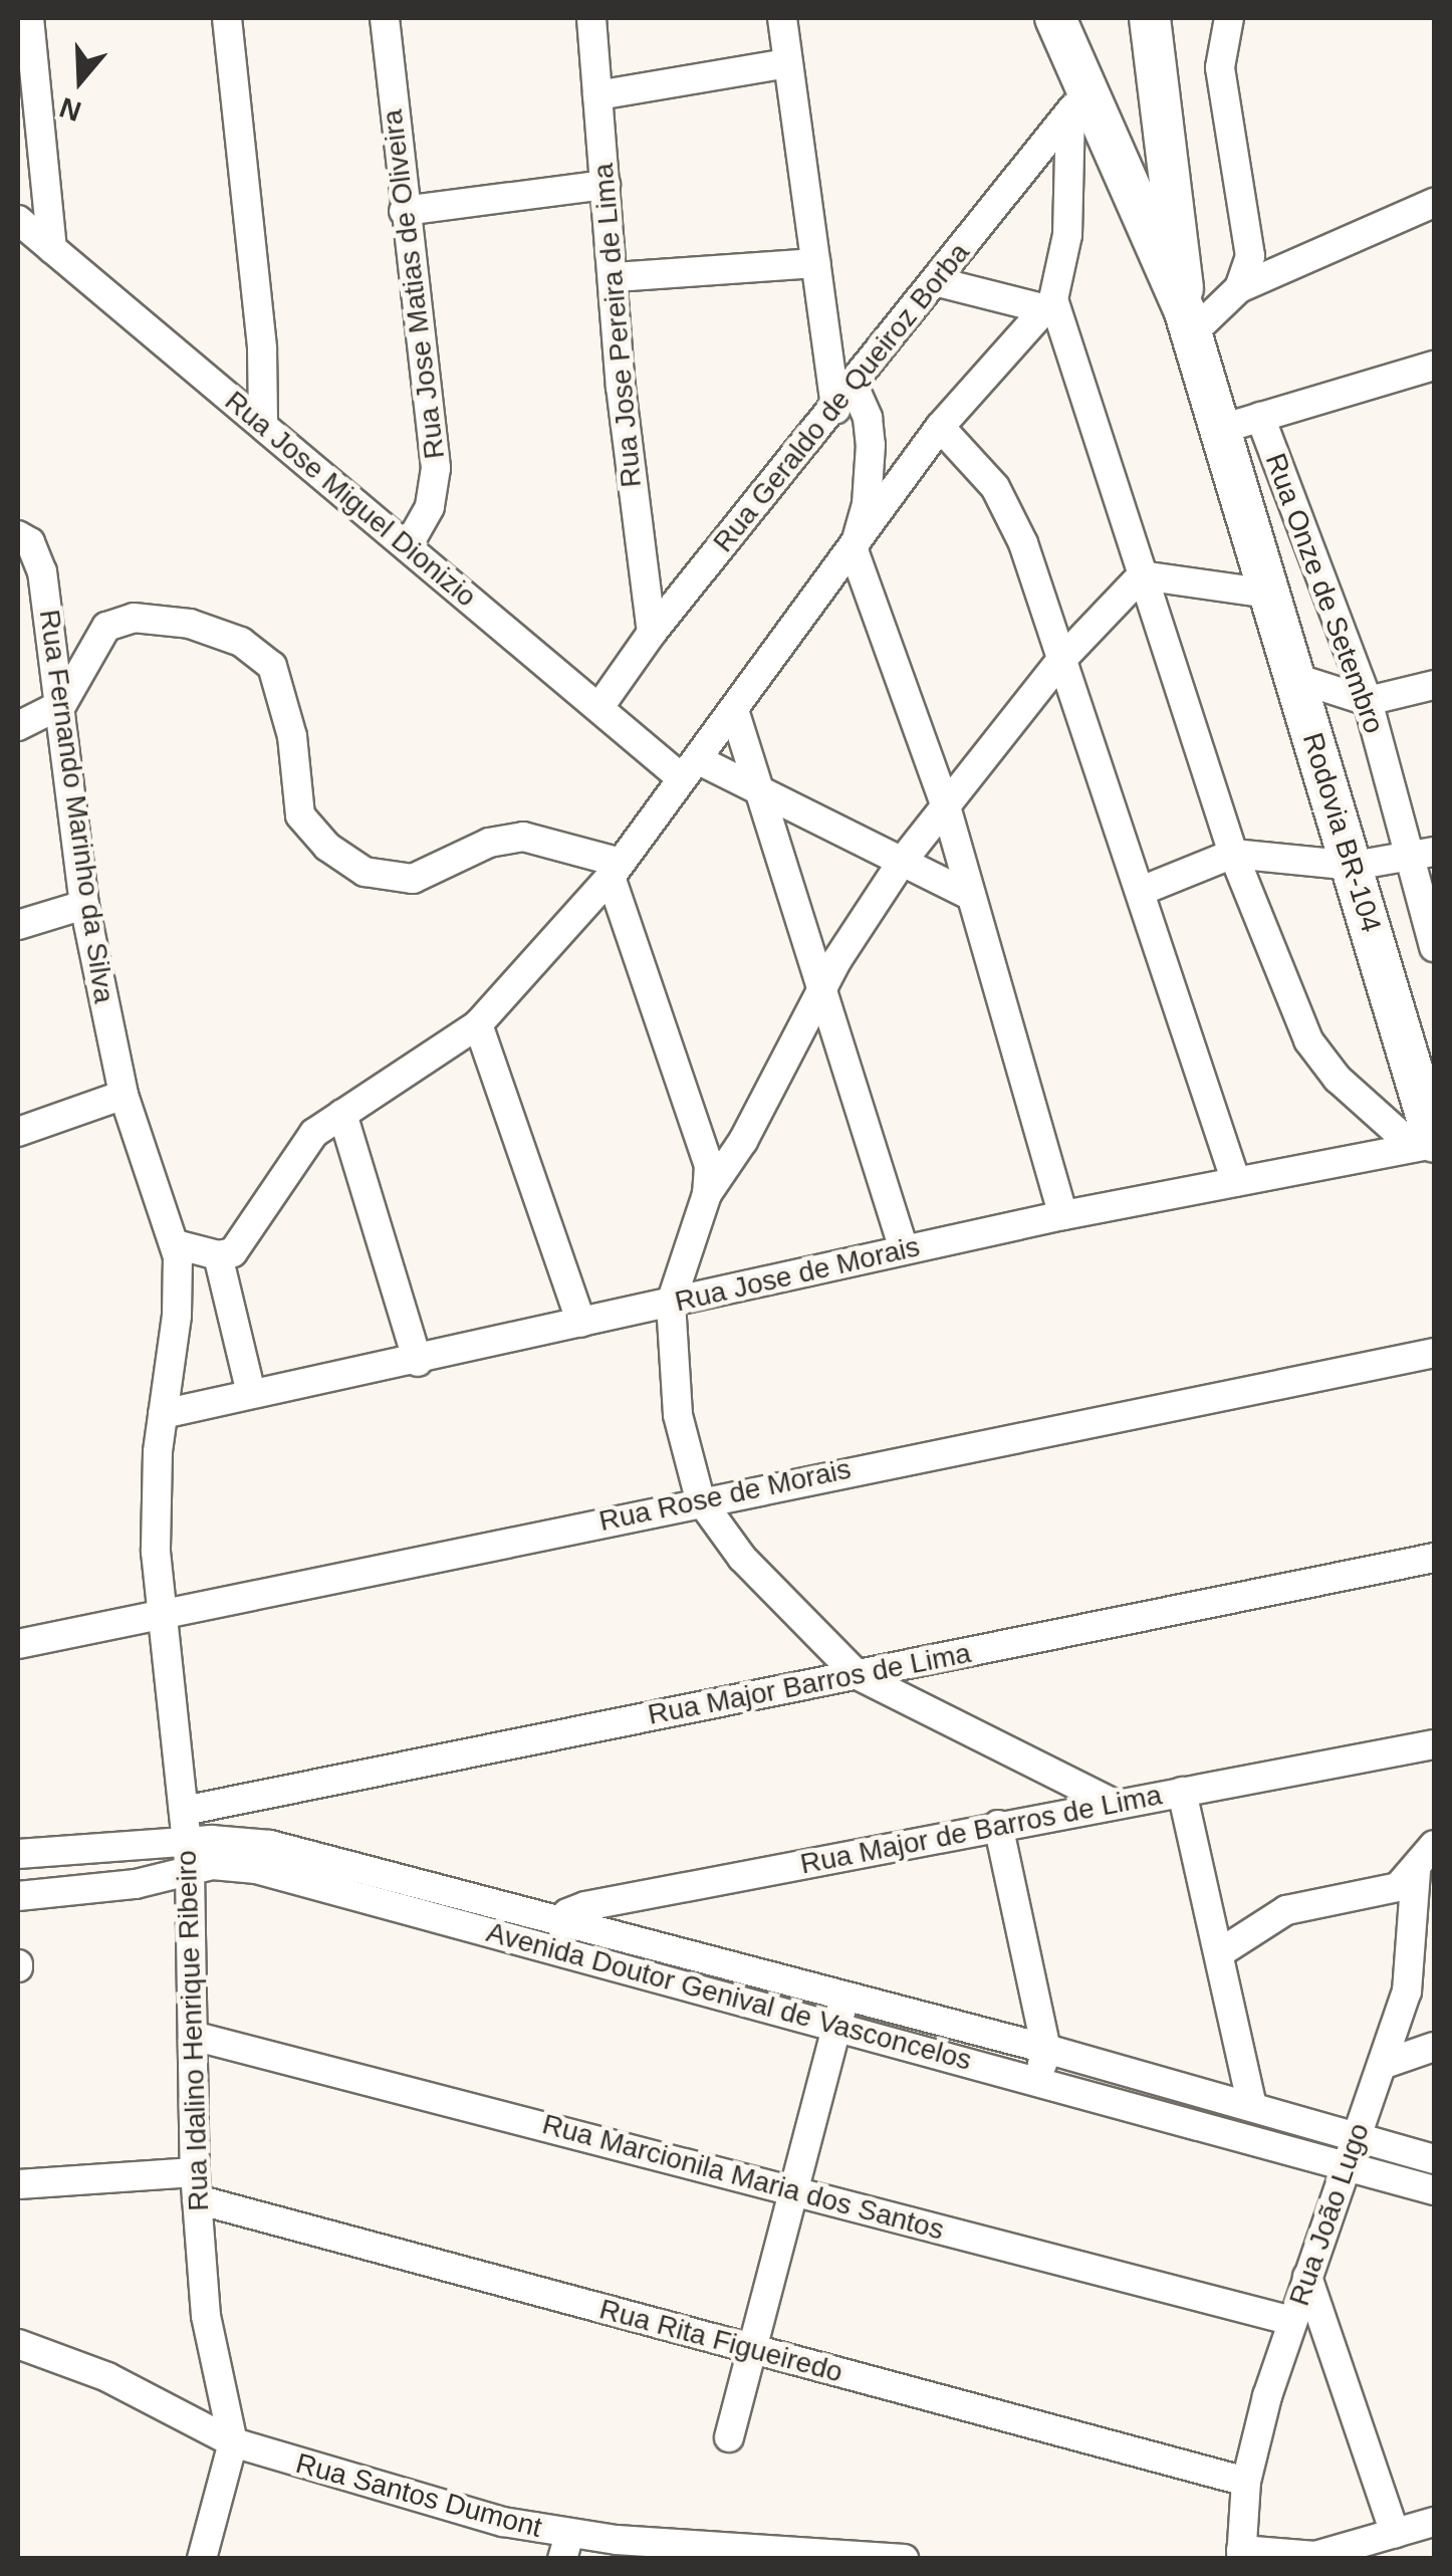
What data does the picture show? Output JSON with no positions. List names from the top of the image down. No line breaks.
{"streets":{"highway":["Rodovia BR-104"],"street":["Rua Jose Matias de Oliveira","Rua Jose Pereira de Lima","Rua Geraldo de Queiroz Borba","Rua Jose Miguel Dionizio","Rua Onze de Setembro","Rua Fernando Marinho da Silva","Rua Jose de Morais","Rua Rose de Morais","Rua Major Barros de Lima","Rua Major de Barros de Lima","Avenida Doutor Genival de Vasconcelos","Rua Idalino Henrique Ribeiro","Rua Marcionila Maria dos Santos","Rua João Lugo","Rua Rita Figueiredo","Rua Santos Dumont"]},"crossings":[["Rua Jose Matias de Oliveira","Rua Jose Miguel Dionizio"],["Rua Jose Pereira de Lima","Rua Geraldo de Queiroz Borba"],["Rua Geraldo de Queiroz Borba","Rua Jose Miguel Dionizio"],["Rua Fernando Marinho da Silva","Rua Jose de Morais"],["Rua Fernando Marinho da Silva","Rua Rose de Morais"],["Rua Fernando Marinho da Silva","Rua Idalino Henrique Ribeiro"],["Rodovia BR-104","Rua Jose de Morais"],["Rua Rose de Morais","Rua Idalino Henrique Ribeiro"],["Rua Major Barros de Lima","Rua Idalino Henrique Ribeiro"],["Rua Major de Barros de Lima","Avenida Doutor Genival de Vasconcelos"],["Avenida Doutor Genival de Vasconcelos","Rua Idalino Henrique Ribeiro"],["Avenida Doutor Genival de Vasconcelos","Rua João Lugo"],["Rua Idalino Henrique Ribeiro","Rua Marcionila Maria dos Santos"],["Rua Idalino Henrique Ribeiro","Rua Rita Figueiredo"],["Rua Idalino Henrique Ribeiro","Rua Santos Dumont"],["Rua Marcionila Maria dos Santos","Rua João Lugo"],["Rua João Lugo","Rua Rita Figueiredo"]],"north":"bottom"}
